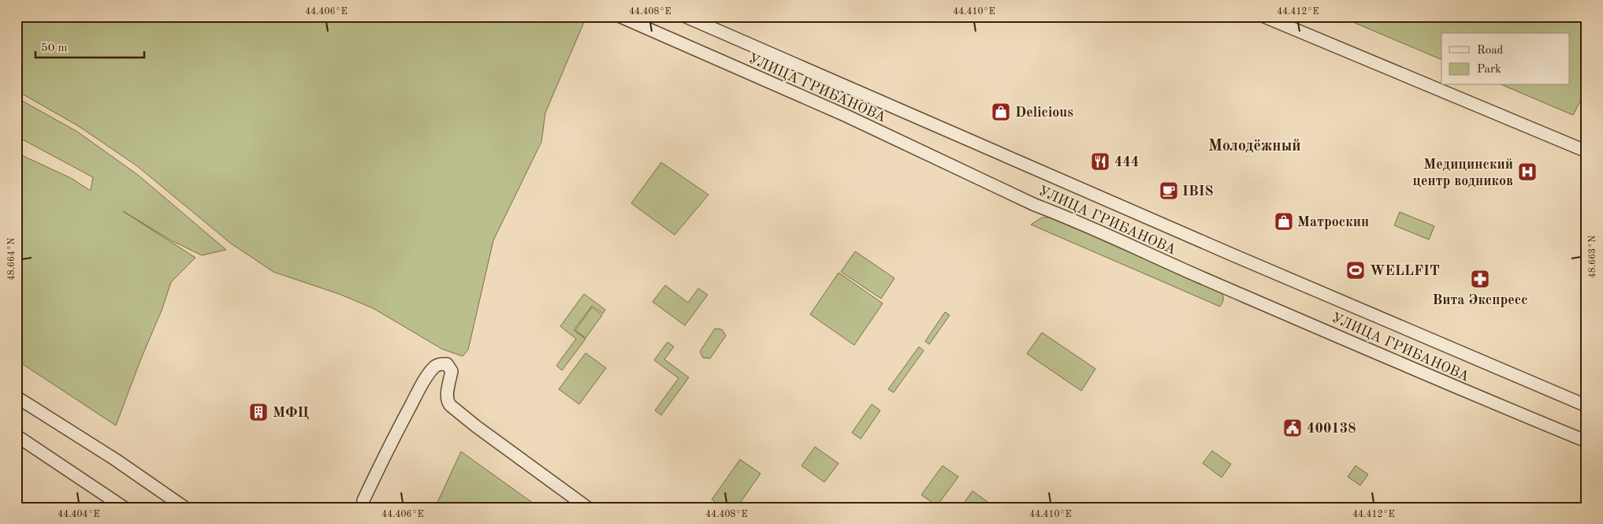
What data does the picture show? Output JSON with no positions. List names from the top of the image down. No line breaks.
{"streets":{"street":["УЛИЦА ГРИБАНОВА"]},"districts":["Молодёжный"],"places":{"shop":["Delicious","Матроскин"],"restaurant":["444"],"hospital":["Медицинский центр водников"],"cafe":["IBIS"],"sports":["WELLFIT"],"pharmacy":["Вита Экспресс"],"building":["МФЦ"],"public building":["400138"]},"legend":["Road","Park"],"scale_bar":"50 m","coordinates":["44.406°E","44.408°E","44.410°E","44.412°E","48.663°N","48.664°N","44.404°E"]}
